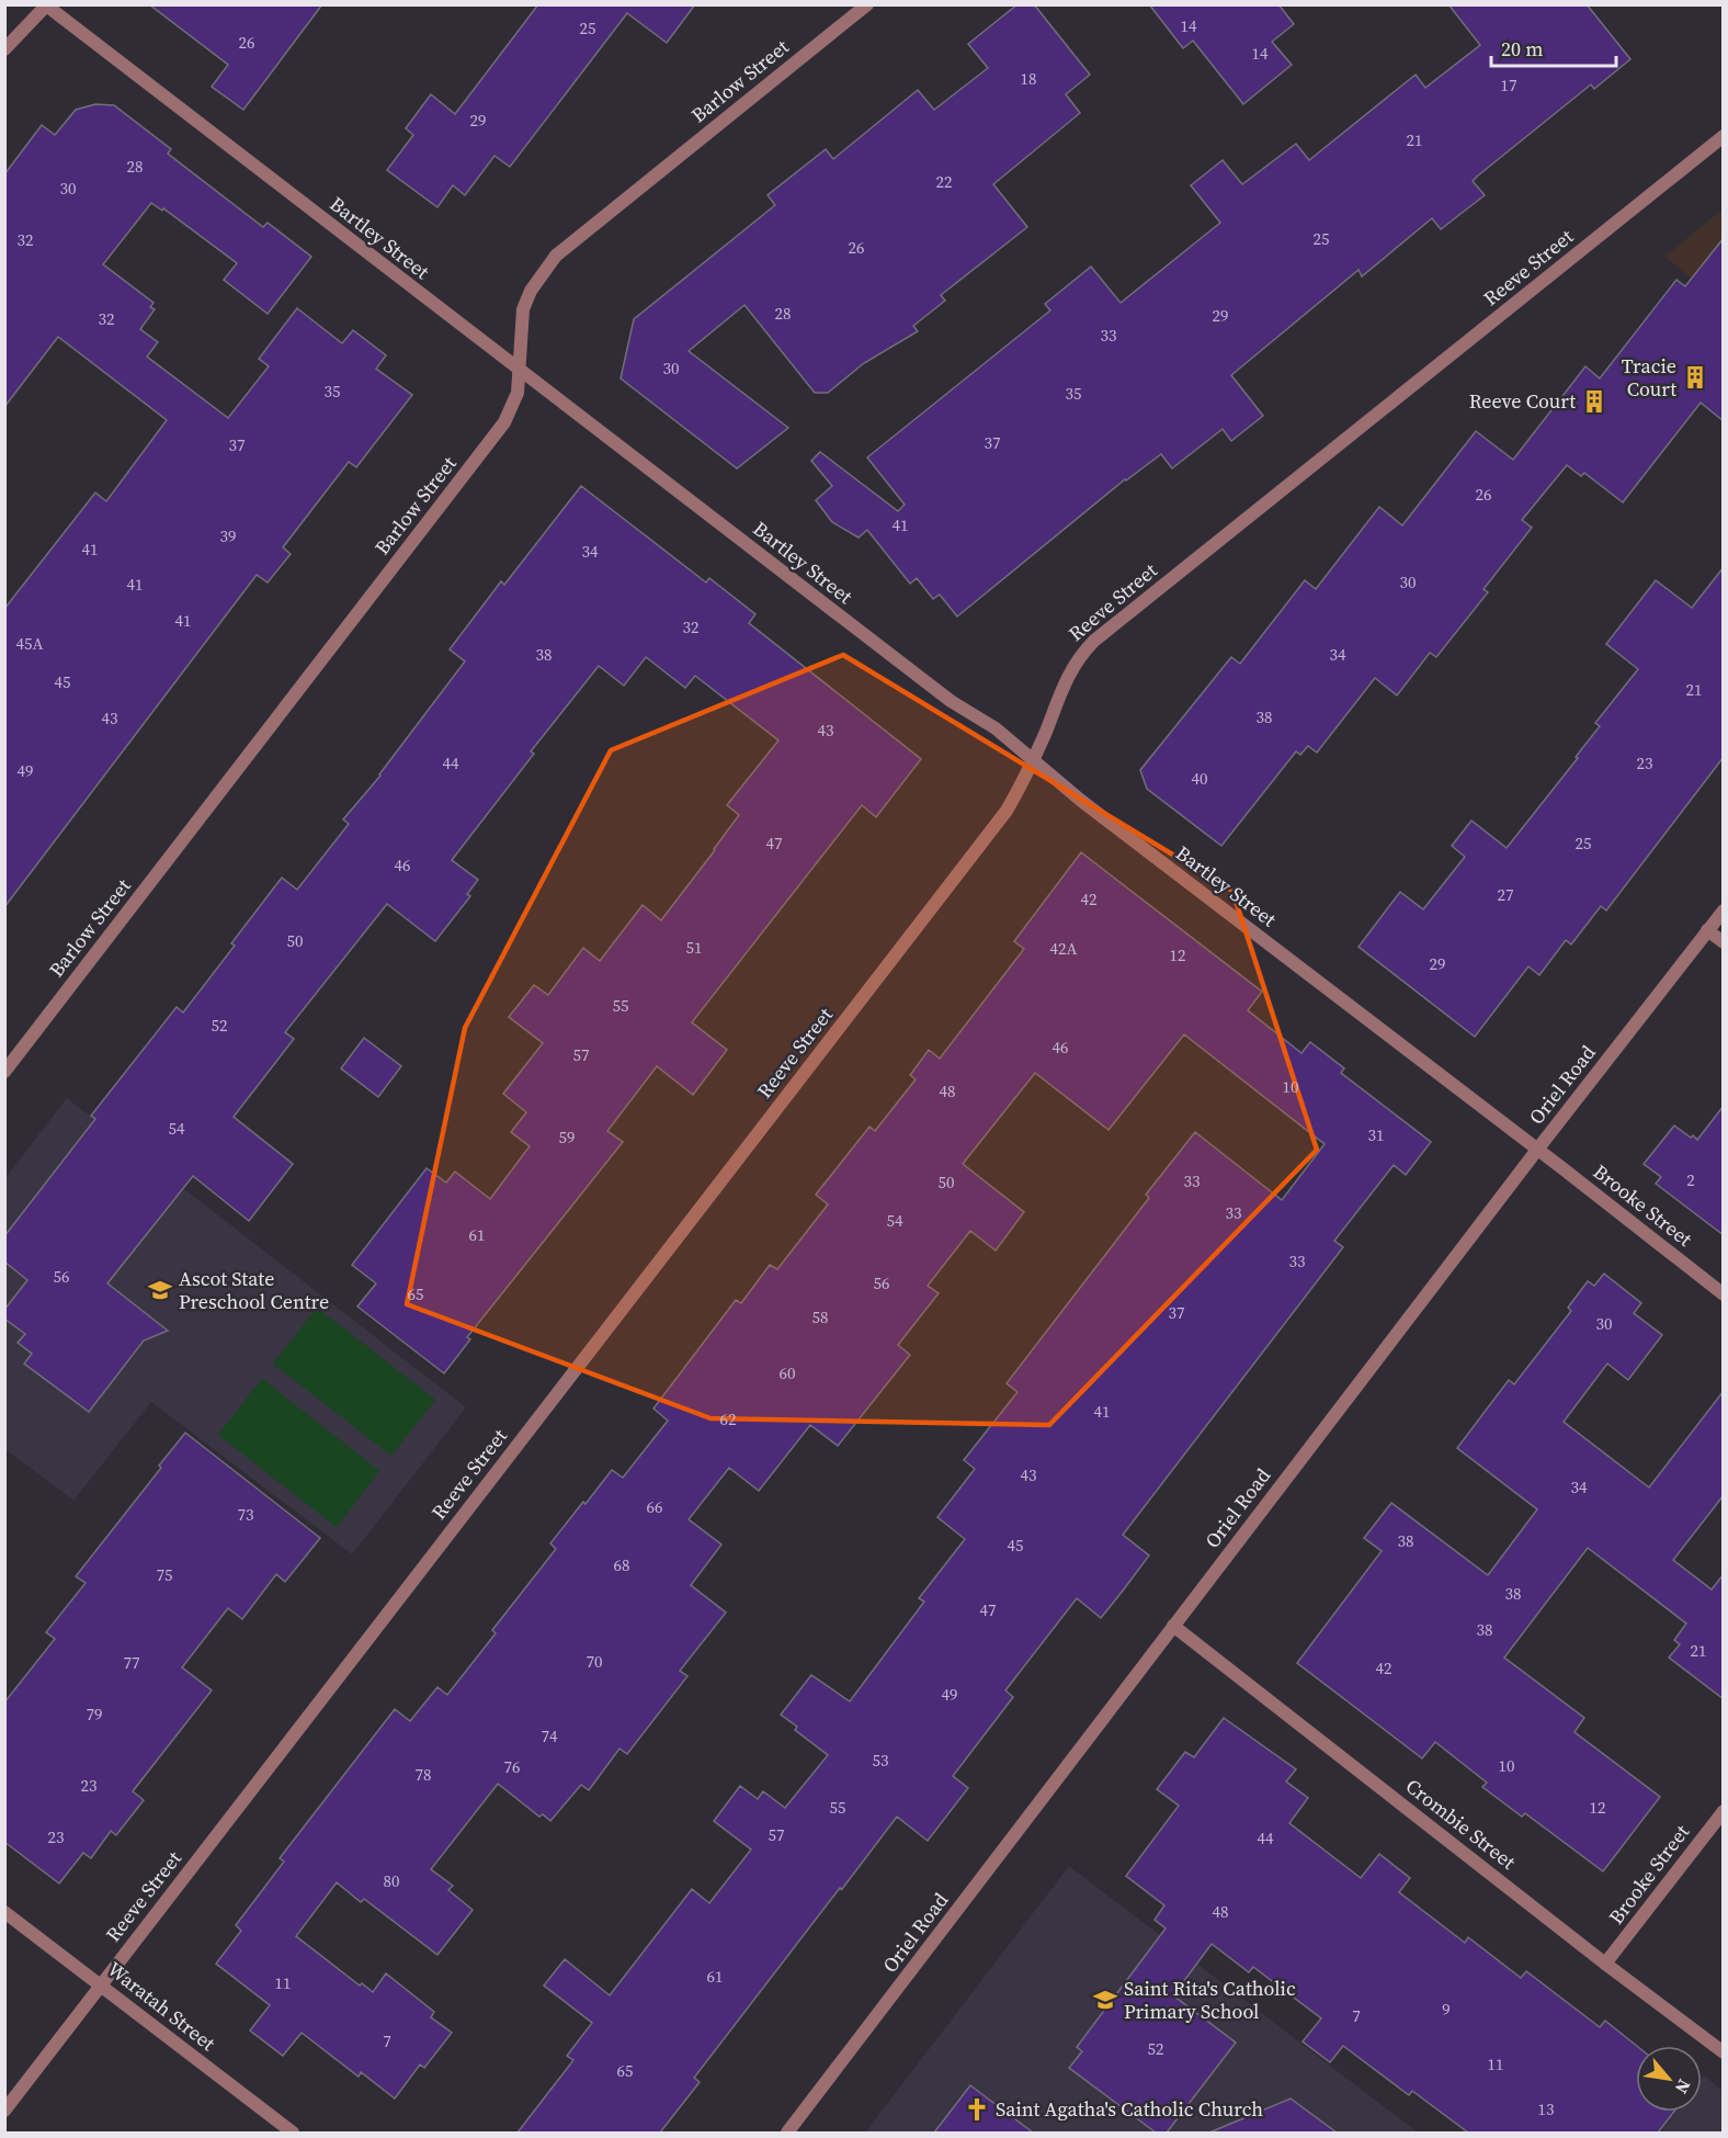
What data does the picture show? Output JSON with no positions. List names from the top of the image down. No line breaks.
{"streets":{"street":["Barlow Street","Bartley Street","Reeve Street","Oriel Road","Brooke Street","Crombie Street","Waratah Street"]},"crossings":[["Barlow Street","Bartley Street"],["Bartley Street","Reeve Street"],["Bartley Street","Oriel Road"],["Bartley Street","Brooke Street"],["Reeve Street","Waratah Street"],["Oriel Road","Brooke Street"],["Oriel Road","Crombie Street"],["Brooke Street","Crombie Street"]],"places":{"building":["Tracie Court","Reeve Court"],"school or university":["Ascot State Preschool Centre","Saint Rita's Catholic Primary School"],"church":["Saint Agatha's Catholic Church"]},"house_numbers":["14","25","26","14","18","17","29","21","28","22","30","25","32","26","28","29","32","33","30","35","35","37","37","26","41","39","41","34","30","41","41","32","45A","38","34","45","21","38","43","43","44","23","49","40","47","25","46","27","42","50","51","42A","12","29","55","52","46","57","10","48","54","31","59","2","33","50","33","54","61","33","56","56","65","37","58","30","60","41","62","43","34","66","73","38","45","68","75","38","47","38","21","70","77","42","49","79","74","53","10","76","78","23","55","12","57","23","44","80","48","61","11","9","7","7","52","11","65","13"],"scale_bar":"20 m","north":"bottom right"}
